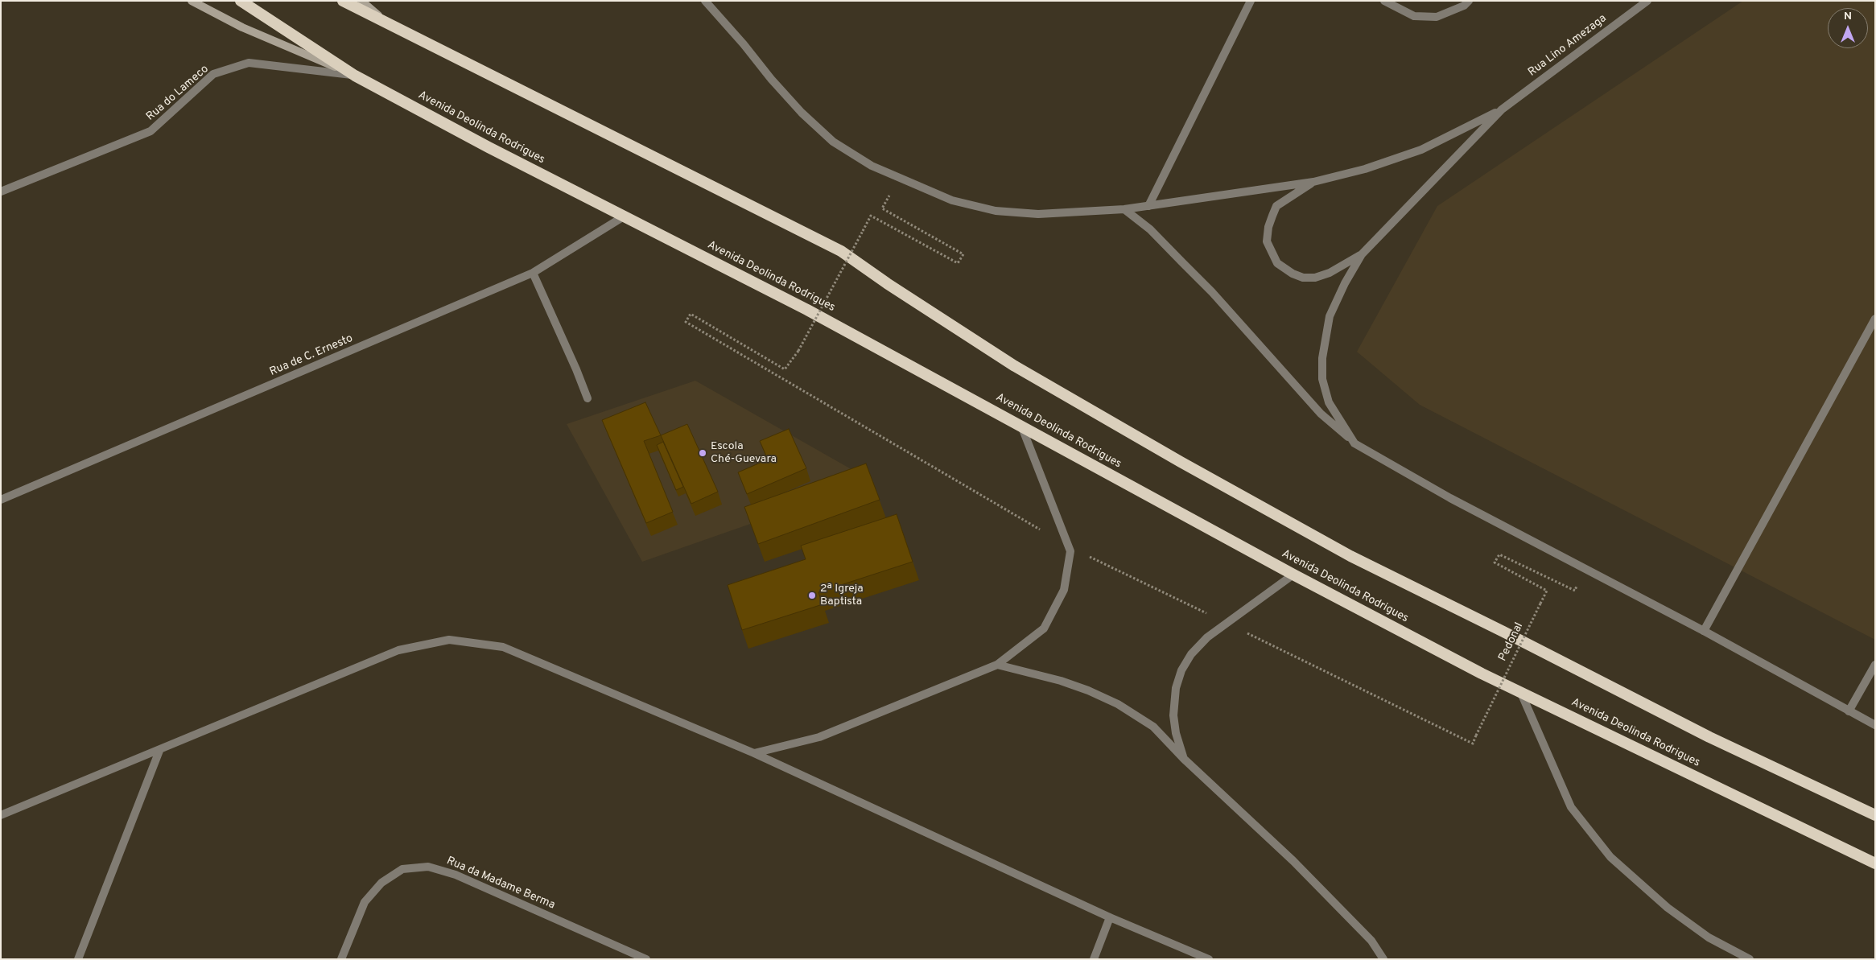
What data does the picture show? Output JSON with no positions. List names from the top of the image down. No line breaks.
{"streets":{"highway":["Avenida Deolinda Rodrigues"],"street":["Rua Lino Amezaga","Rua do Lameco","Rua de C. Ernesto","Rua da Madame Berma"],"path":["Pedonal"]},"crossings":[["Rua do Lameco","Avenida Deolinda Rodrigues"],["Avenida Deolinda Rodrigues","Rua de C. Ernesto"]],"places":["Escola Ché-Guevara","2ª Igreja Baptista"],"north":"top"}
